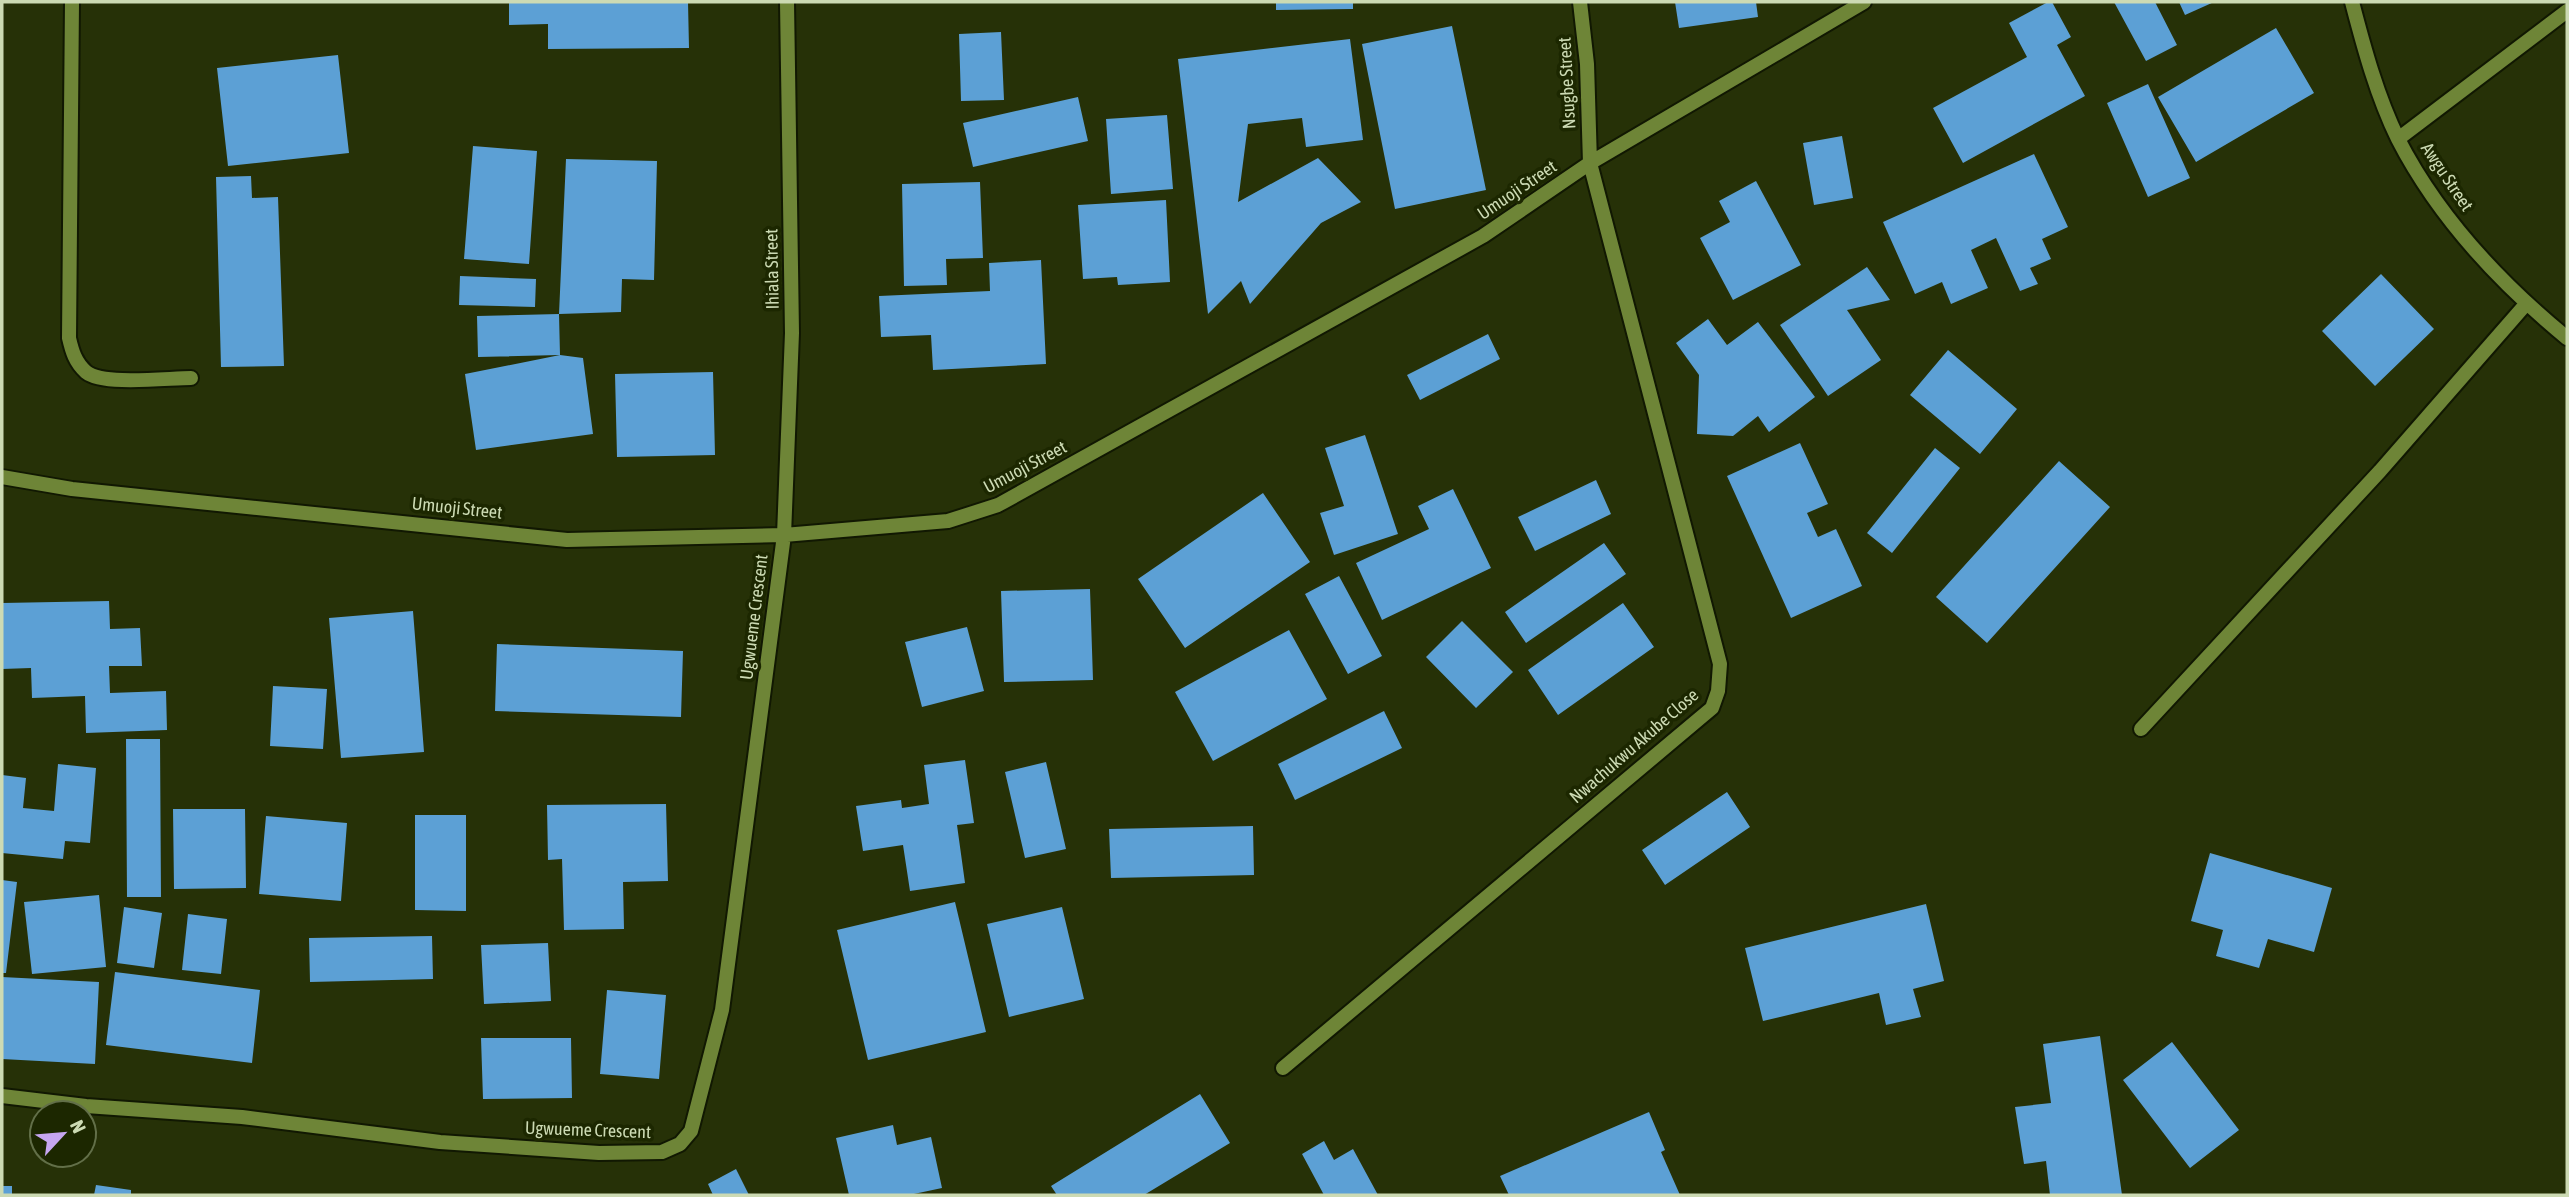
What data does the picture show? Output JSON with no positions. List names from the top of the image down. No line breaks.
{"streets":{"street":["Nsugbe Street","Awgu Street","Umuoji Street","Ihiala Street","Ugwueme Crescent","Nwachukwu Akube Close"]},"crossings":[["Nsugbe Street","Umuoji Street"],["Nsugbe Street","Nwachukwu Akube Close"],["Umuoji Street","Ihiala Street"],["Umuoji Street","Ugwueme Crescent"],["Umuoji Street","Nwachukwu Akube Close"],["Ihiala Street","Ugwueme Crescent"]],"north":"top right"}
